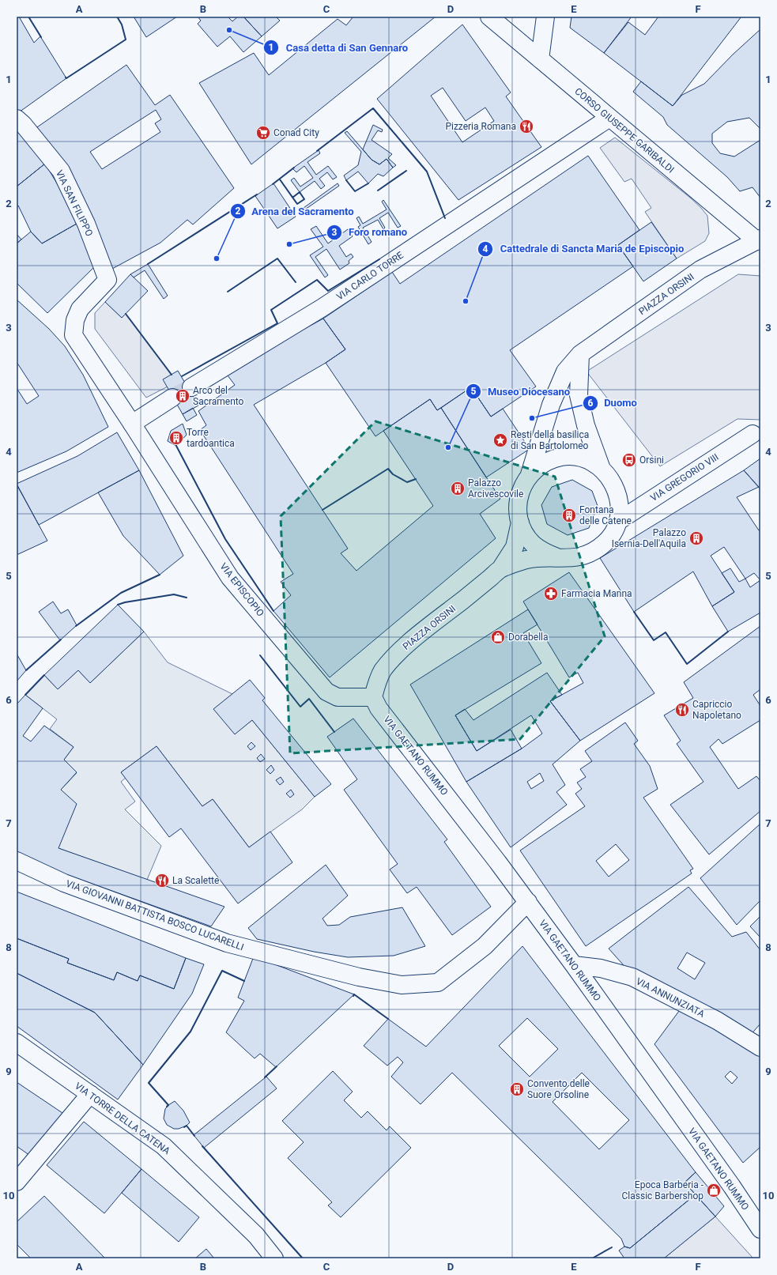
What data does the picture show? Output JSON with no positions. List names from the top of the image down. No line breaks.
{"streets":{"street":["CORSO GIUSEPPE GARIBALDI","VIA SAN FILIPPO","VIA CARLO TORRE","PIAZZA ORSINI","VIA GREGORIO VIII","VIA EPISCOPIO","VIA GAETANO RUMMO","VIA GIOVANNI BATTISTA BOSCO LUCARELLI","VIA ANNUNZIATA","VIA TORRE DELLA CATENA"]},"crossings":[["CORSO GIUSEPPE GARIBALDI","VIA CARLO TORRE"],["CORSO GIUSEPPE GARIBALDI","PIAZZA ORSINI"],["VIA SAN FILIPPO","VIA EPISCOPIO"],["PIAZZA ORSINI","VIA GREGORIO VIII"],["PIAZZA ORSINI","VIA EPISCOPIO"],["PIAZZA ORSINI","VIA GAETANO RUMMO"],["VIA EPISCOPIO","VIA GAETANO RUMMO"],["VIA GAETANO RUMMO","VIA GIOVANNI BATTISTA BOSCO LUCARELLI"],["VIA GAETANO RUMMO","VIA ANNUNZIATA"]],"places":{"other":["Casa detta di San Gennaro","Foro romano","Arena del Sacramento","Cattedrale di Sancta Maria de Episcopio","Duomo","Museo Diocesano"],"restaurant":["Pizzeria Romana","Capriccio Napoletano","La Scalette"],"supermarket":["Conad City"],"building":["Arco del Sacramento","Torre tardoantica","Palazzo Arcivescovile","Fontana delle Catene","Palazzo Isernia-Dell'Aquila","Convento delle Suore Orsoline"],"place":["Resti della basilica di San Bartolomeo"],"bus stop":["Orsini"],"pharmacy":["Farmacia Manna"],"shop":["Dorabella","Epoca Barberia - Classic Barbershop"]},"grid":{"columns":["A","B","C","D","E","F"],"rows":["1","2","3","4","5","6","7","8","9","10"]}}
